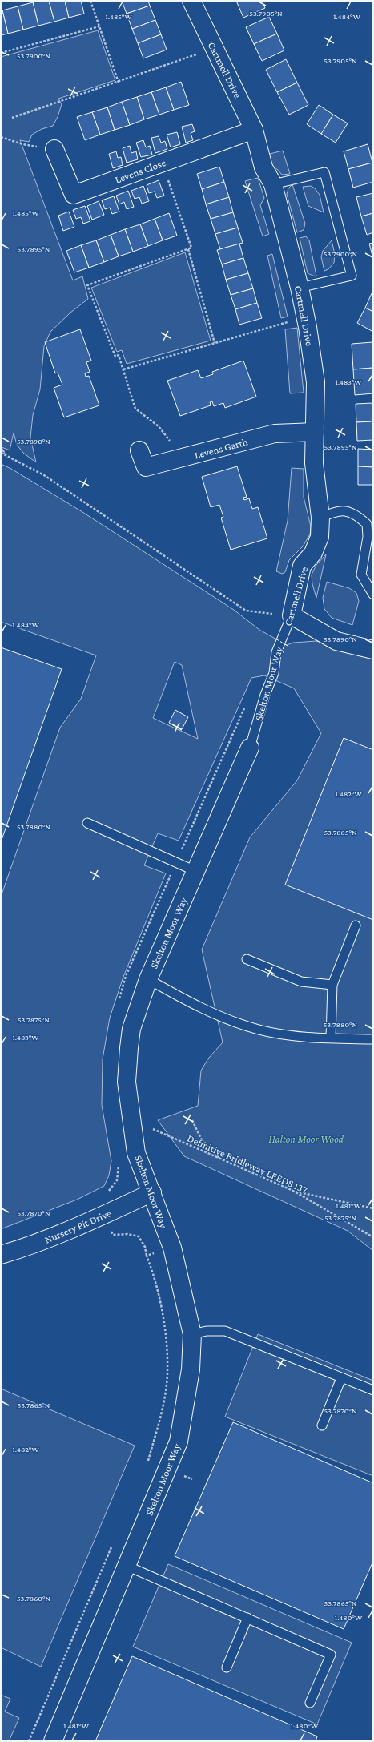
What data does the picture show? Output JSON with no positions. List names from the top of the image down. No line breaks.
{"streets":{"street":["Cartmell Drive","Levens Close","Levens Garth","Skelton Moor Way","Nursery Pit Drive"],"path":["Definitive Bridleway LEEDS 137"]},"crossings":[["Cartmell Drive","Levens Close"],["Cartmell Drive","Levens Garth"],["Cartmell Drive","Skelton Moor Way"],["Skelton Moor Way","Definitive Bridleway LEEDS 137"],["Skelton Moor Way","Nursery Pit Drive"]],"parks":["Halton Moor Wood"],"coordinates":["53.7905°N","1.485°W","1.484°W","53.7900°N","53.7895°N","1.483°W","53.7890°N","1.482°W","53.7880°N","53.7885°N","53.7875°N","1.481°W","53.7870°N","53.7865°N","53.7860°N","1.480°W"]}
